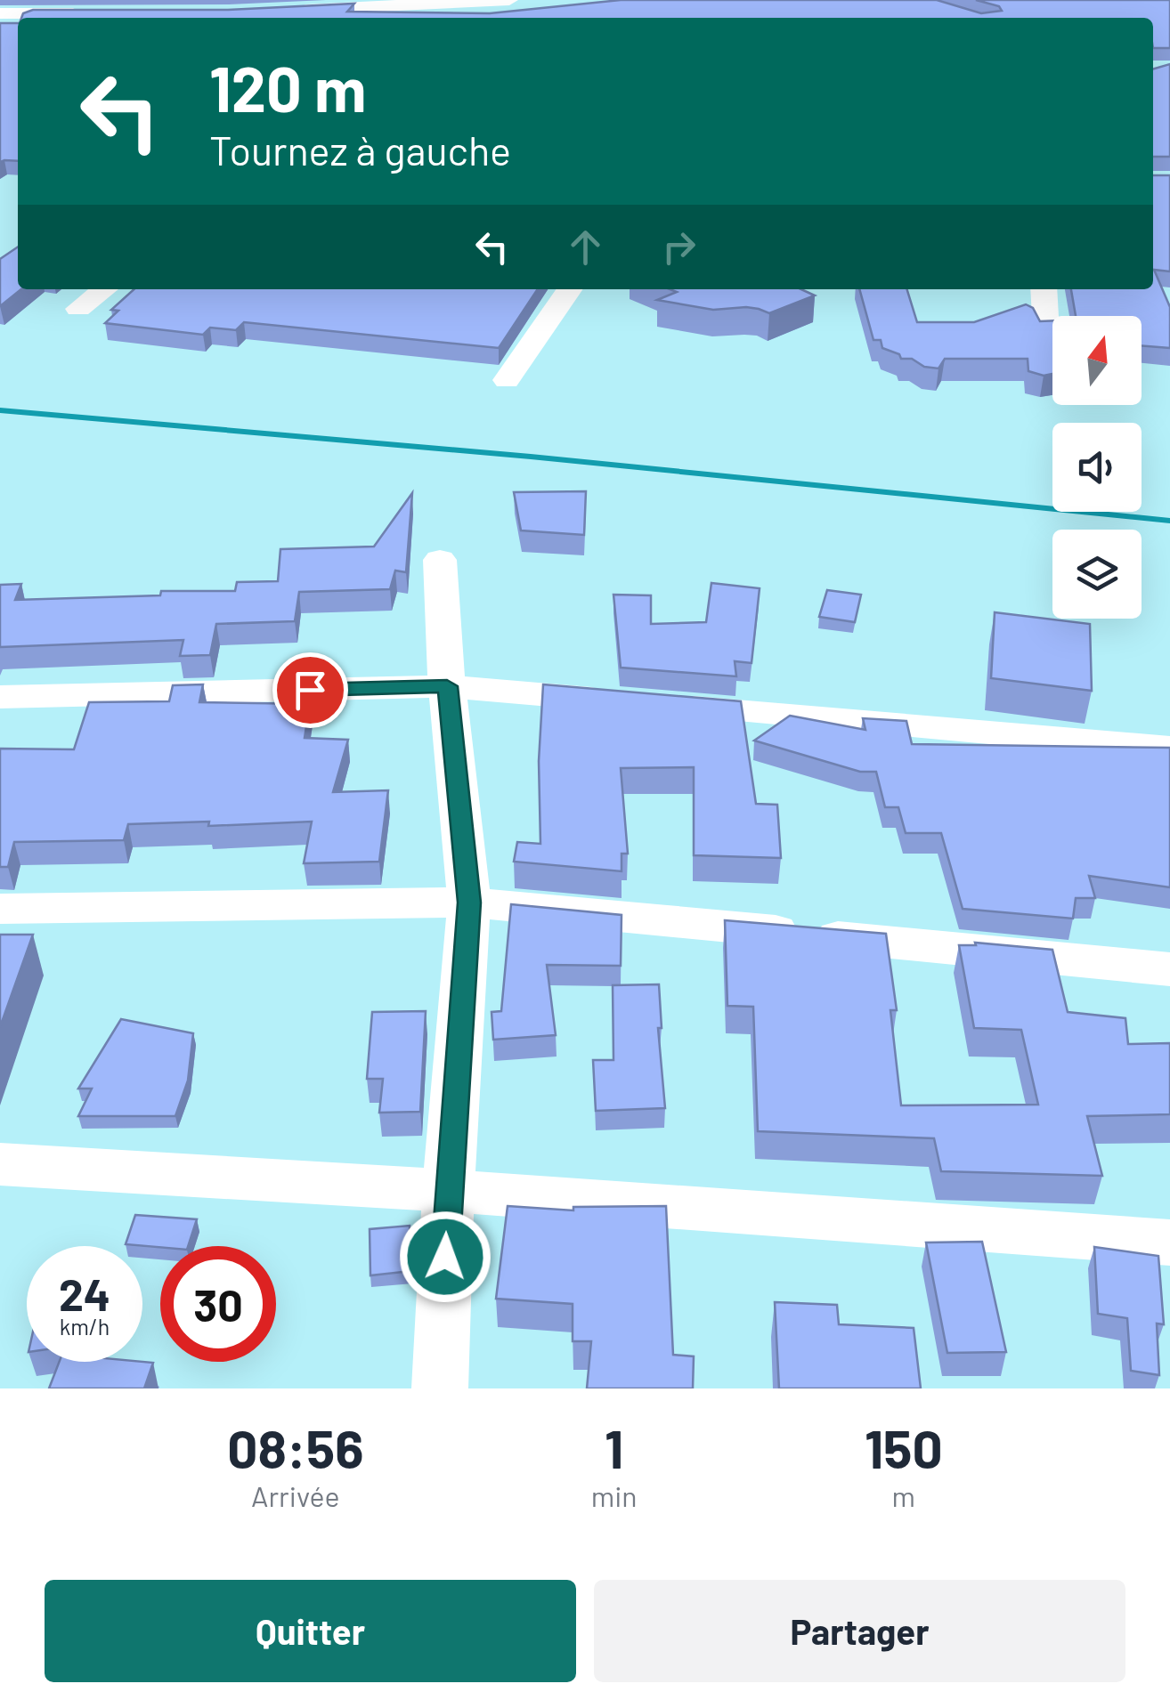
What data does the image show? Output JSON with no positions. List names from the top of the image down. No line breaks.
{"north":"top","page":{"turn":["120 m","Tournez à gauche"],"speed":"24 km/h","limit":"30","eta":["08:56","Arrivée","1","min","150","m"],"buttons":["Quitter","Partager"]}}
